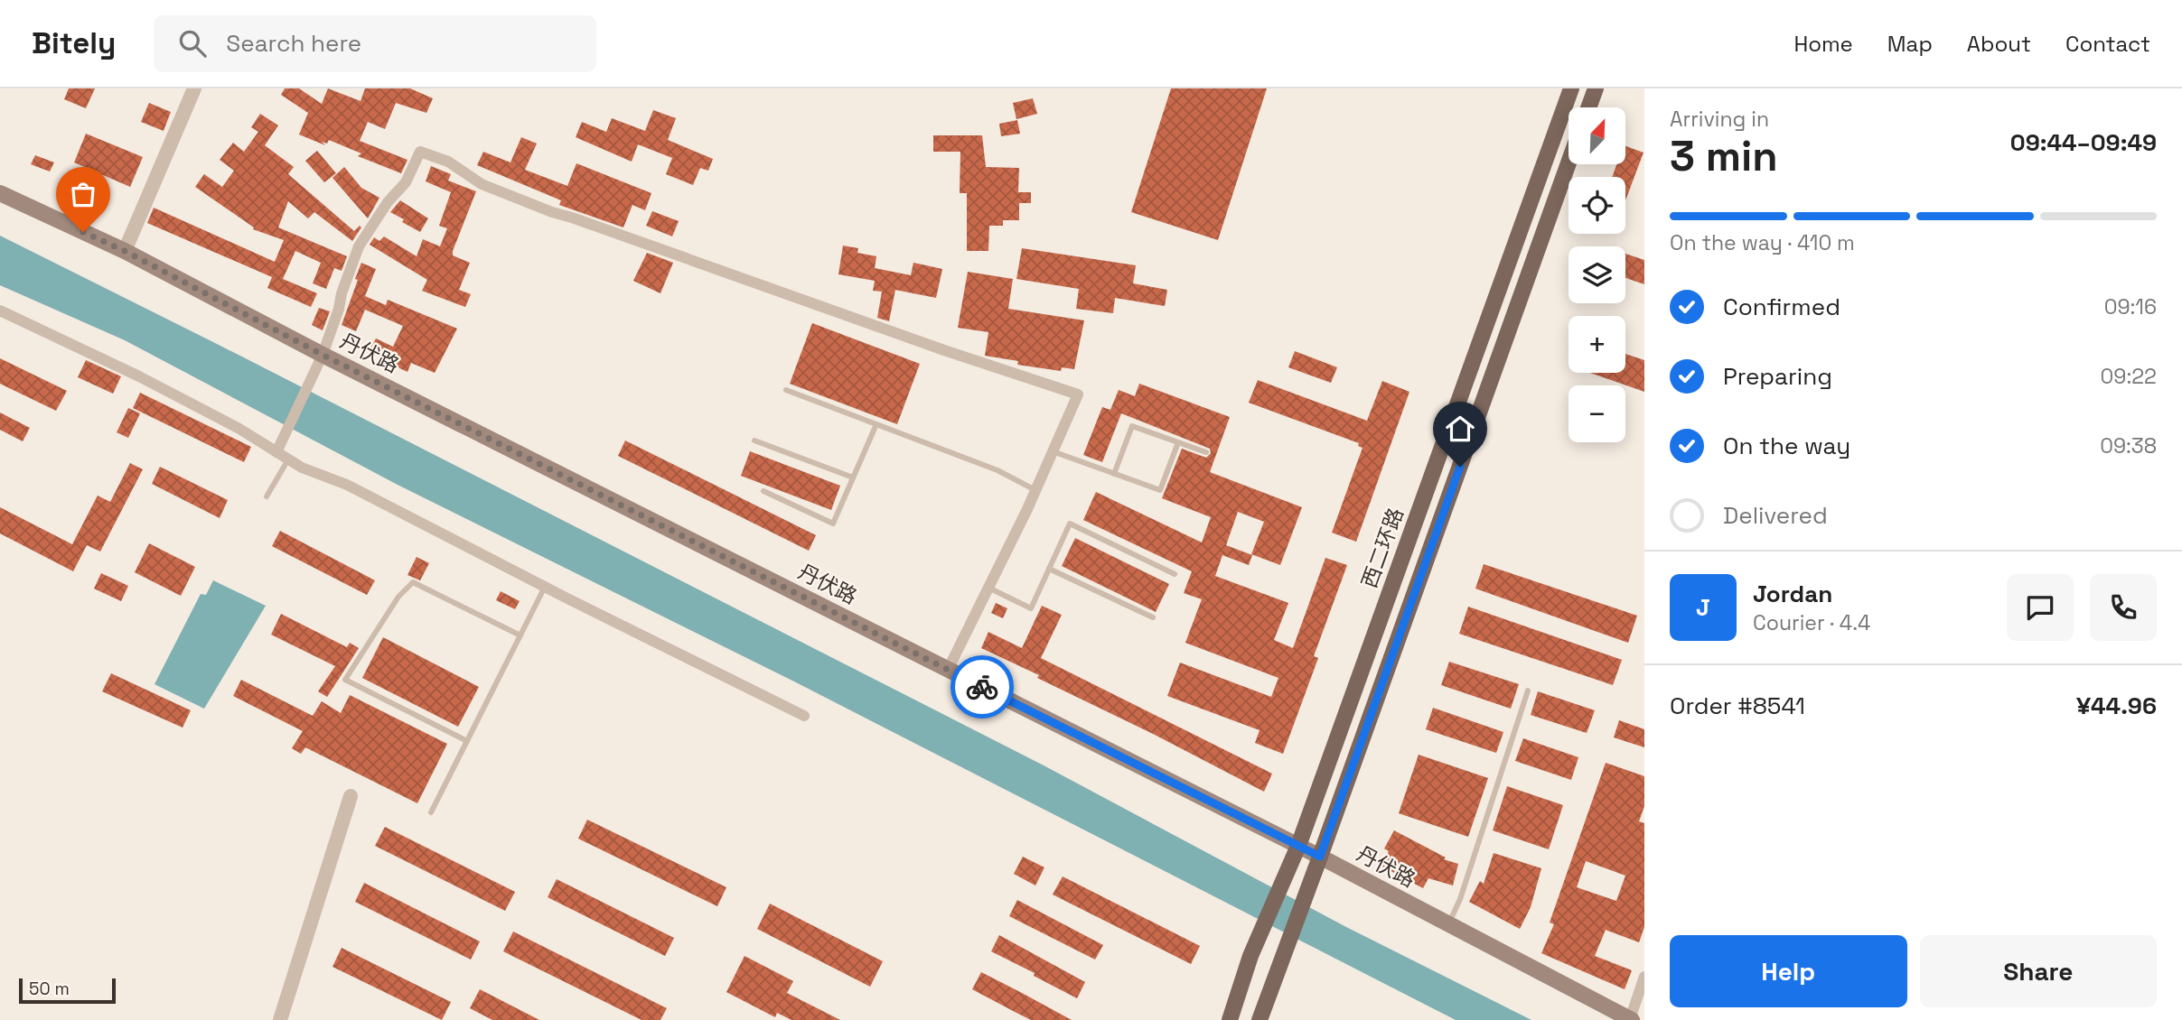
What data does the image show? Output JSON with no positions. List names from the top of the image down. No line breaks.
{"streets":{"main road":["丹伏路","西二环路"]},"crossings":[["丹伏路","西二环路"]],"scale_bar":"50 m","north":"top right","page":{"header":"Bitely","search":"Search here","nav":["Home","Map","About","Contact"],"heading":["3 min","Arriving in","09:44–09:49"],"panel":["Jordan","Courier · 4.4","Order #8541","¥44.96"],"map_buttons":["+","−"],"bar":"On the way · 410 m","list":[["Confirmed","09:16"],["Preparing","09:22"],["On the way","09:38"],"Delivered"],"round":"J","buttons":["Help","Share"],"scale":"50 m"}}
